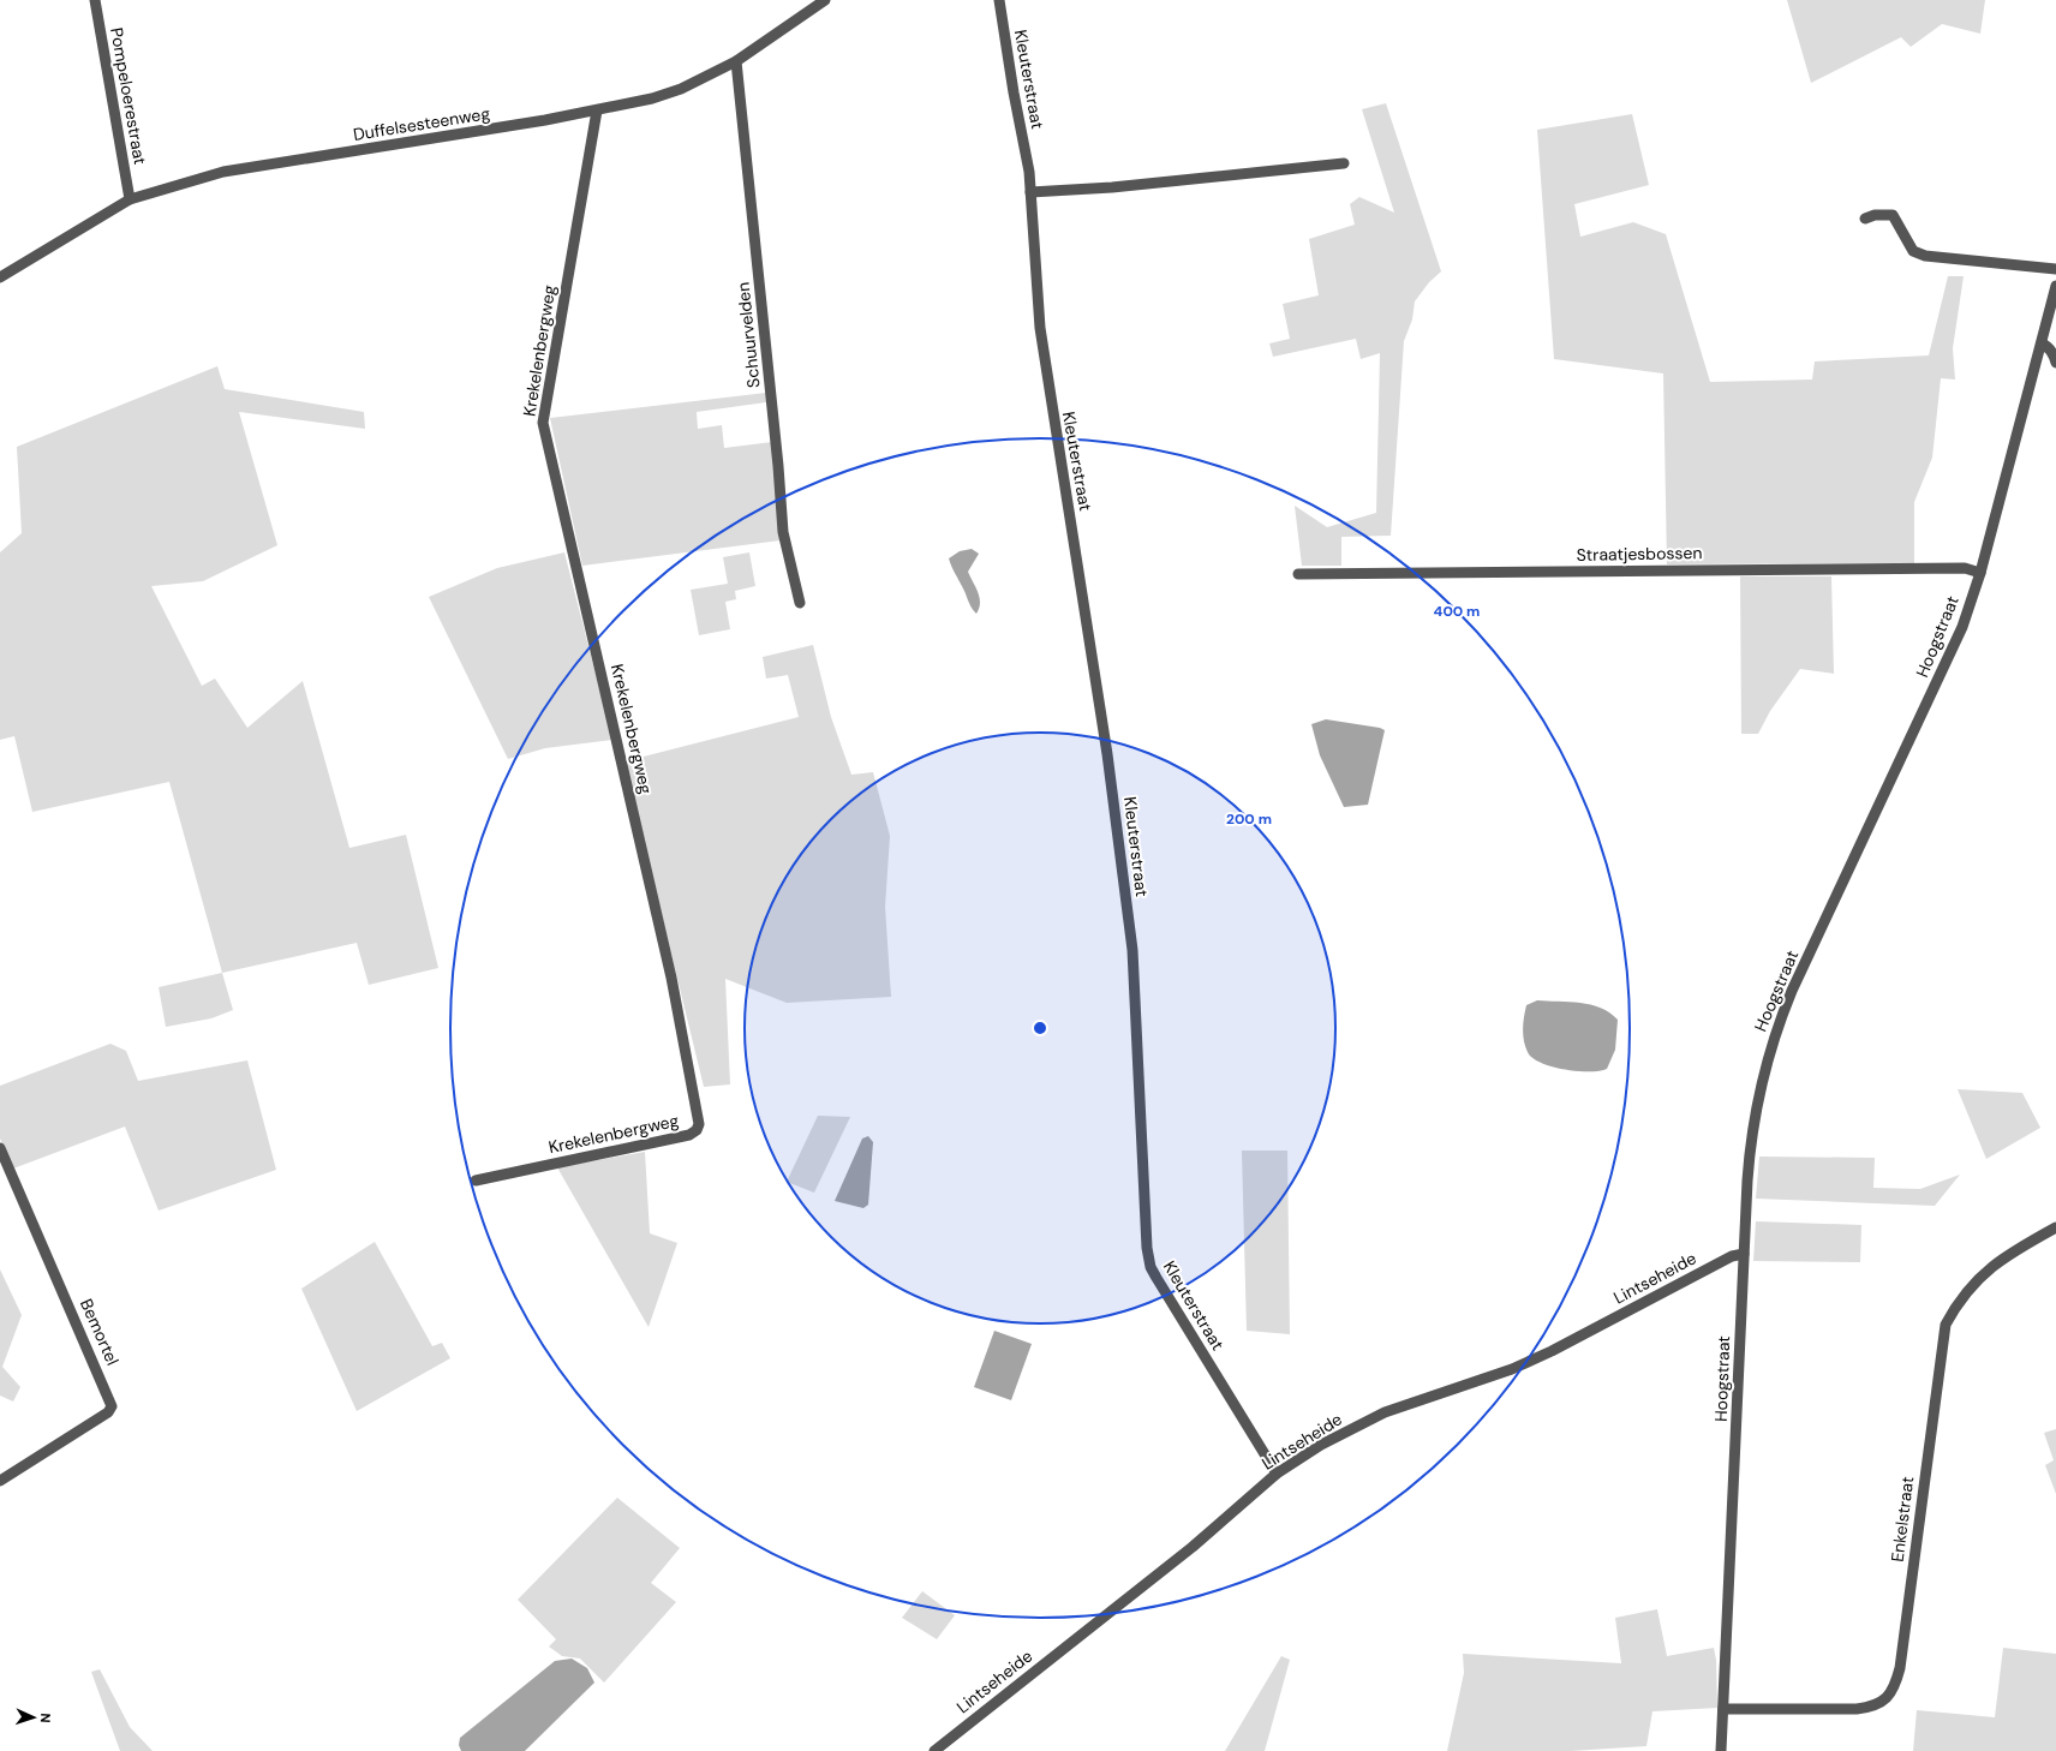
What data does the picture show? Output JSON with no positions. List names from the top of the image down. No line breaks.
{"streets":{"street":["Kleuterstraat","Pompeloerestraat","Duffelsesteenweg","Schuurvelden","Krekelenbergweg","Straatjesbossen","Hoogstraat","Lintseheide","Bemortel","Enkelstraat"]},"crossings":[["Kleuterstraat","Lintseheide"],["Pompeloerestraat","Duffelsesteenweg"],["Duffelsesteenweg","Schuurvelden"],["Duffelsesteenweg","Krekelenbergweg"],["Straatjesbossen","Hoogstraat"],["Hoogstraat","Lintseheide"],["Hoogstraat","Enkelstraat"]],"north":"right","rings":["400 m","200 m"]}
